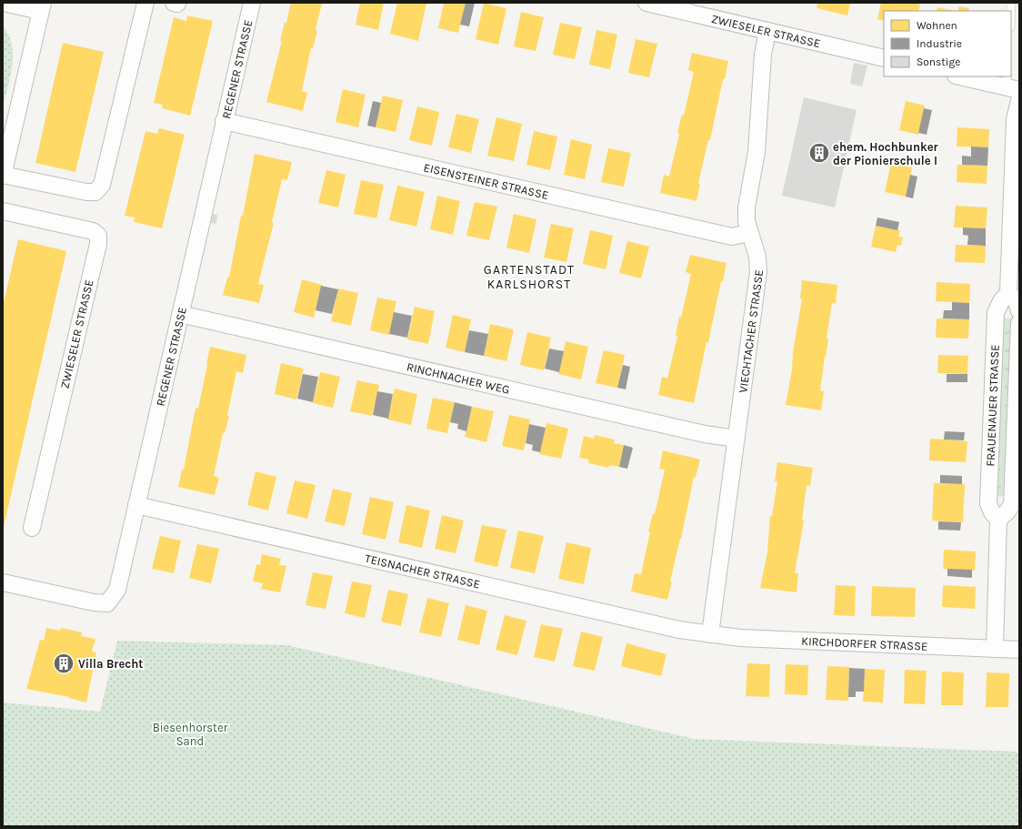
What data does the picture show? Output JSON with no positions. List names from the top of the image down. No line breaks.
{"streets":{"street":["ZWIESELER STRASSE","REGENER STRASSE","EISENSTEINER STRASSE","VIECHTACHER STRASSE","RINCHNACHER WEG","FRAUENAUER STRASSE","TEISNACHER STRASSE","KIRCHDORFER STRASSE"]},"crossings":[["ZWIESELER STRASSE","VIECHTACHER STRASSE"],["REGENER STRASSE","EISENSTEINER STRASSE"],["REGENER STRASSE","RINCHNACHER WEG"],["REGENER STRASSE","TEISNACHER STRASSE"],["EISENSTEINER STRASSE","VIECHTACHER STRASSE"],["VIECHTACHER STRASSE","RINCHNACHER WEG"],["VIECHTACHER STRASSE","TEISNACHER STRASSE"],["VIECHTACHER STRASSE","KIRCHDORFER STRASSE"],["TEISNACHER STRASSE","KIRCHDORFER STRASSE"]],"districts":["GARTENSTADT KARLSHORST"],"parks":["Biesenhorster Sand"],"places":{"building":["ehem. Hochbunker der Pionierschule I","Villa Brecht"]},"legend":["Wohnen","Industrie","Sonstige"]}
